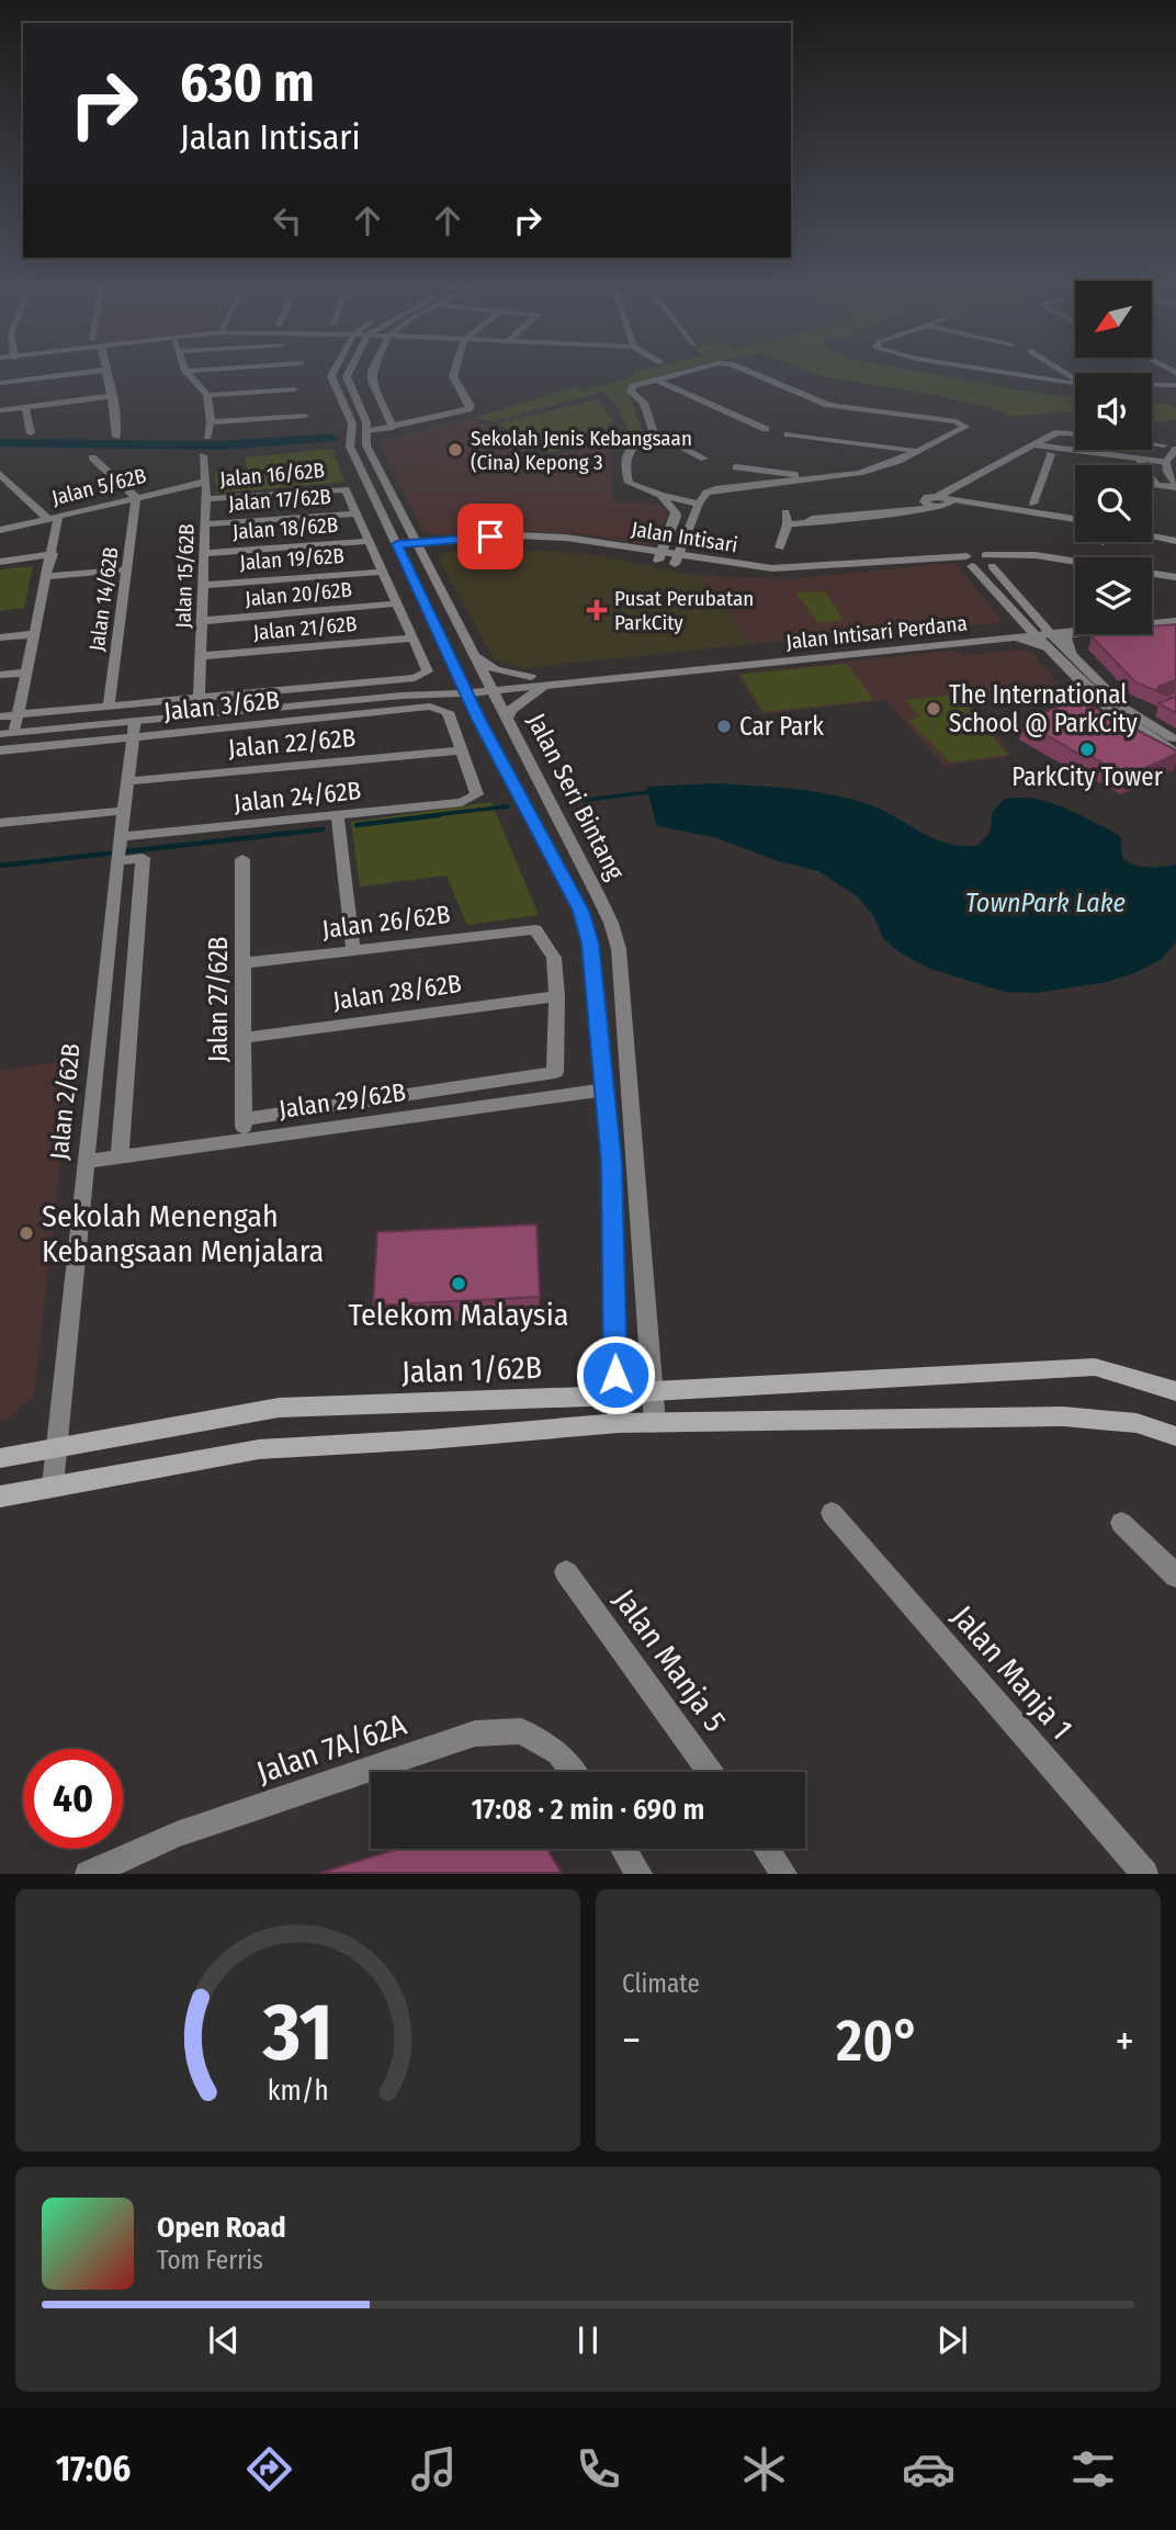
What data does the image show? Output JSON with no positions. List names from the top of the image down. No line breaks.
{"streets":{"main road":["Jalan 1/62B"],"street":["Jalan 16/62B","Jalan 5/62B","Jalan 17/62B","Jalan 18/62B","Jalan Intisari","Jalan 19/62B","Jalan 15/62B","Jalan 20/62B","Jalan 14/62B","Jalan 21/62B","Jalan Intisari Perdana","Jalan 3/62B","Jalan 22/62B","Jalan 24/62B","Jalan Seri Bintang","Jalan 26/62B","Jalan 28/62B","Jalan 27/62B","Jalan 29/62B","Jalan 2/62B","Jalan Manja 5","Jalan Manja 1","Jalan 7A/62A"]},"crossings":[["Jalan 16/62B","Jalan 17/62B"],["Jalan 16/62B","Jalan 15/62B"],["Jalan 5/62B","Jalan 15/62B"],["Jalan 5/62B","Jalan 14/62B"],["Jalan 17/62B","Jalan 15/62B"],["Jalan 18/62B","Jalan 15/62B"],["Jalan Intisari","Jalan Seri Bintang"],["Jalan 19/62B","Jalan 15/62B"],["Jalan 15/62B","Jalan 20/62B"],["Jalan 15/62B","Jalan 21/62B"],["Jalan 15/62B","Jalan 3/62B"],["Jalan 14/62B","Jalan 3/62B"],["Jalan 21/62B","Jalan 3/62B"],["Jalan Intisari Perdana","Jalan 3/62B"],["Jalan Intisari Perdana","Jalan Seri Bintang"],["Jalan 3/62B","Jalan 22/62B"],["Jalan 3/62B","Jalan 24/62B"],["Jalan 3/62B","Jalan Seri Bintang"],["Jalan 3/62B","Jalan 2/62B"],["Jalan 22/62B","Jalan 24/62B"],["Jalan 22/62B","Jalan 2/62B"],["Jalan 24/62B","Jalan 2/62B"],["Jalan Seri Bintang","Jalan 29/62B"],["Jalan Seri Bintang","Jalan 1/62B"],["Jalan 26/62B","Jalan 27/62B"],["Jalan 26/62B","Jalan 29/62B"],["Jalan 28/62B","Jalan 27/62B"],["Jalan 28/62B","Jalan 29/62B"],["Jalan 27/62B","Jalan 29/62B"],["Jalan 29/62B","Jalan 2/62B"],["Jalan 2/62B","Jalan 1/62B"]],"water":["TownPark Lake"],"places":{"other":["Sekolah Jenis Kebangsaan (Cina) Kepong 3","The International School @ ParkCity","Car Park","ParkCity Tower","Sekolah Menengah Kebangsaan Menjalara","Telekom Malaysia"],"health":["Pusat Perubatan ParkCity"]},"north":"bottom left","page":{"turn":["630 m","Jalan Intisari"],"limit":"40","trip":"17:08 · 2 min · 690 m","tile":"Climate","heat":["−","20°","+"],"song":["Open Road","Tom Ferris"],"tabs":"17:06","gauge":["31","km/h"]}}
